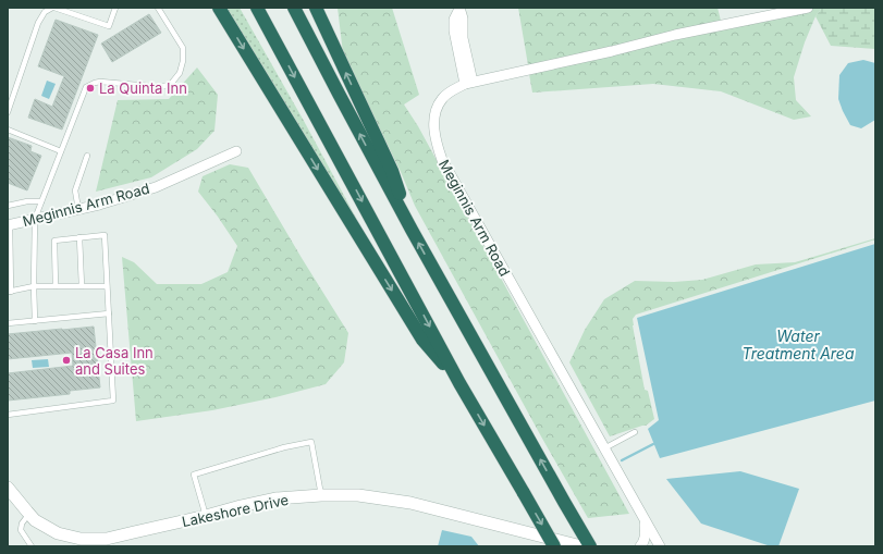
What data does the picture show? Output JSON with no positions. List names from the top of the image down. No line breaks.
{"streets":{"street":["Meginnis Arm Road","Lakeshore Drive"]},"water":["Water Treatment Area"],"places":["La Quinta Inn","La Casa Inn and Suites"]}
